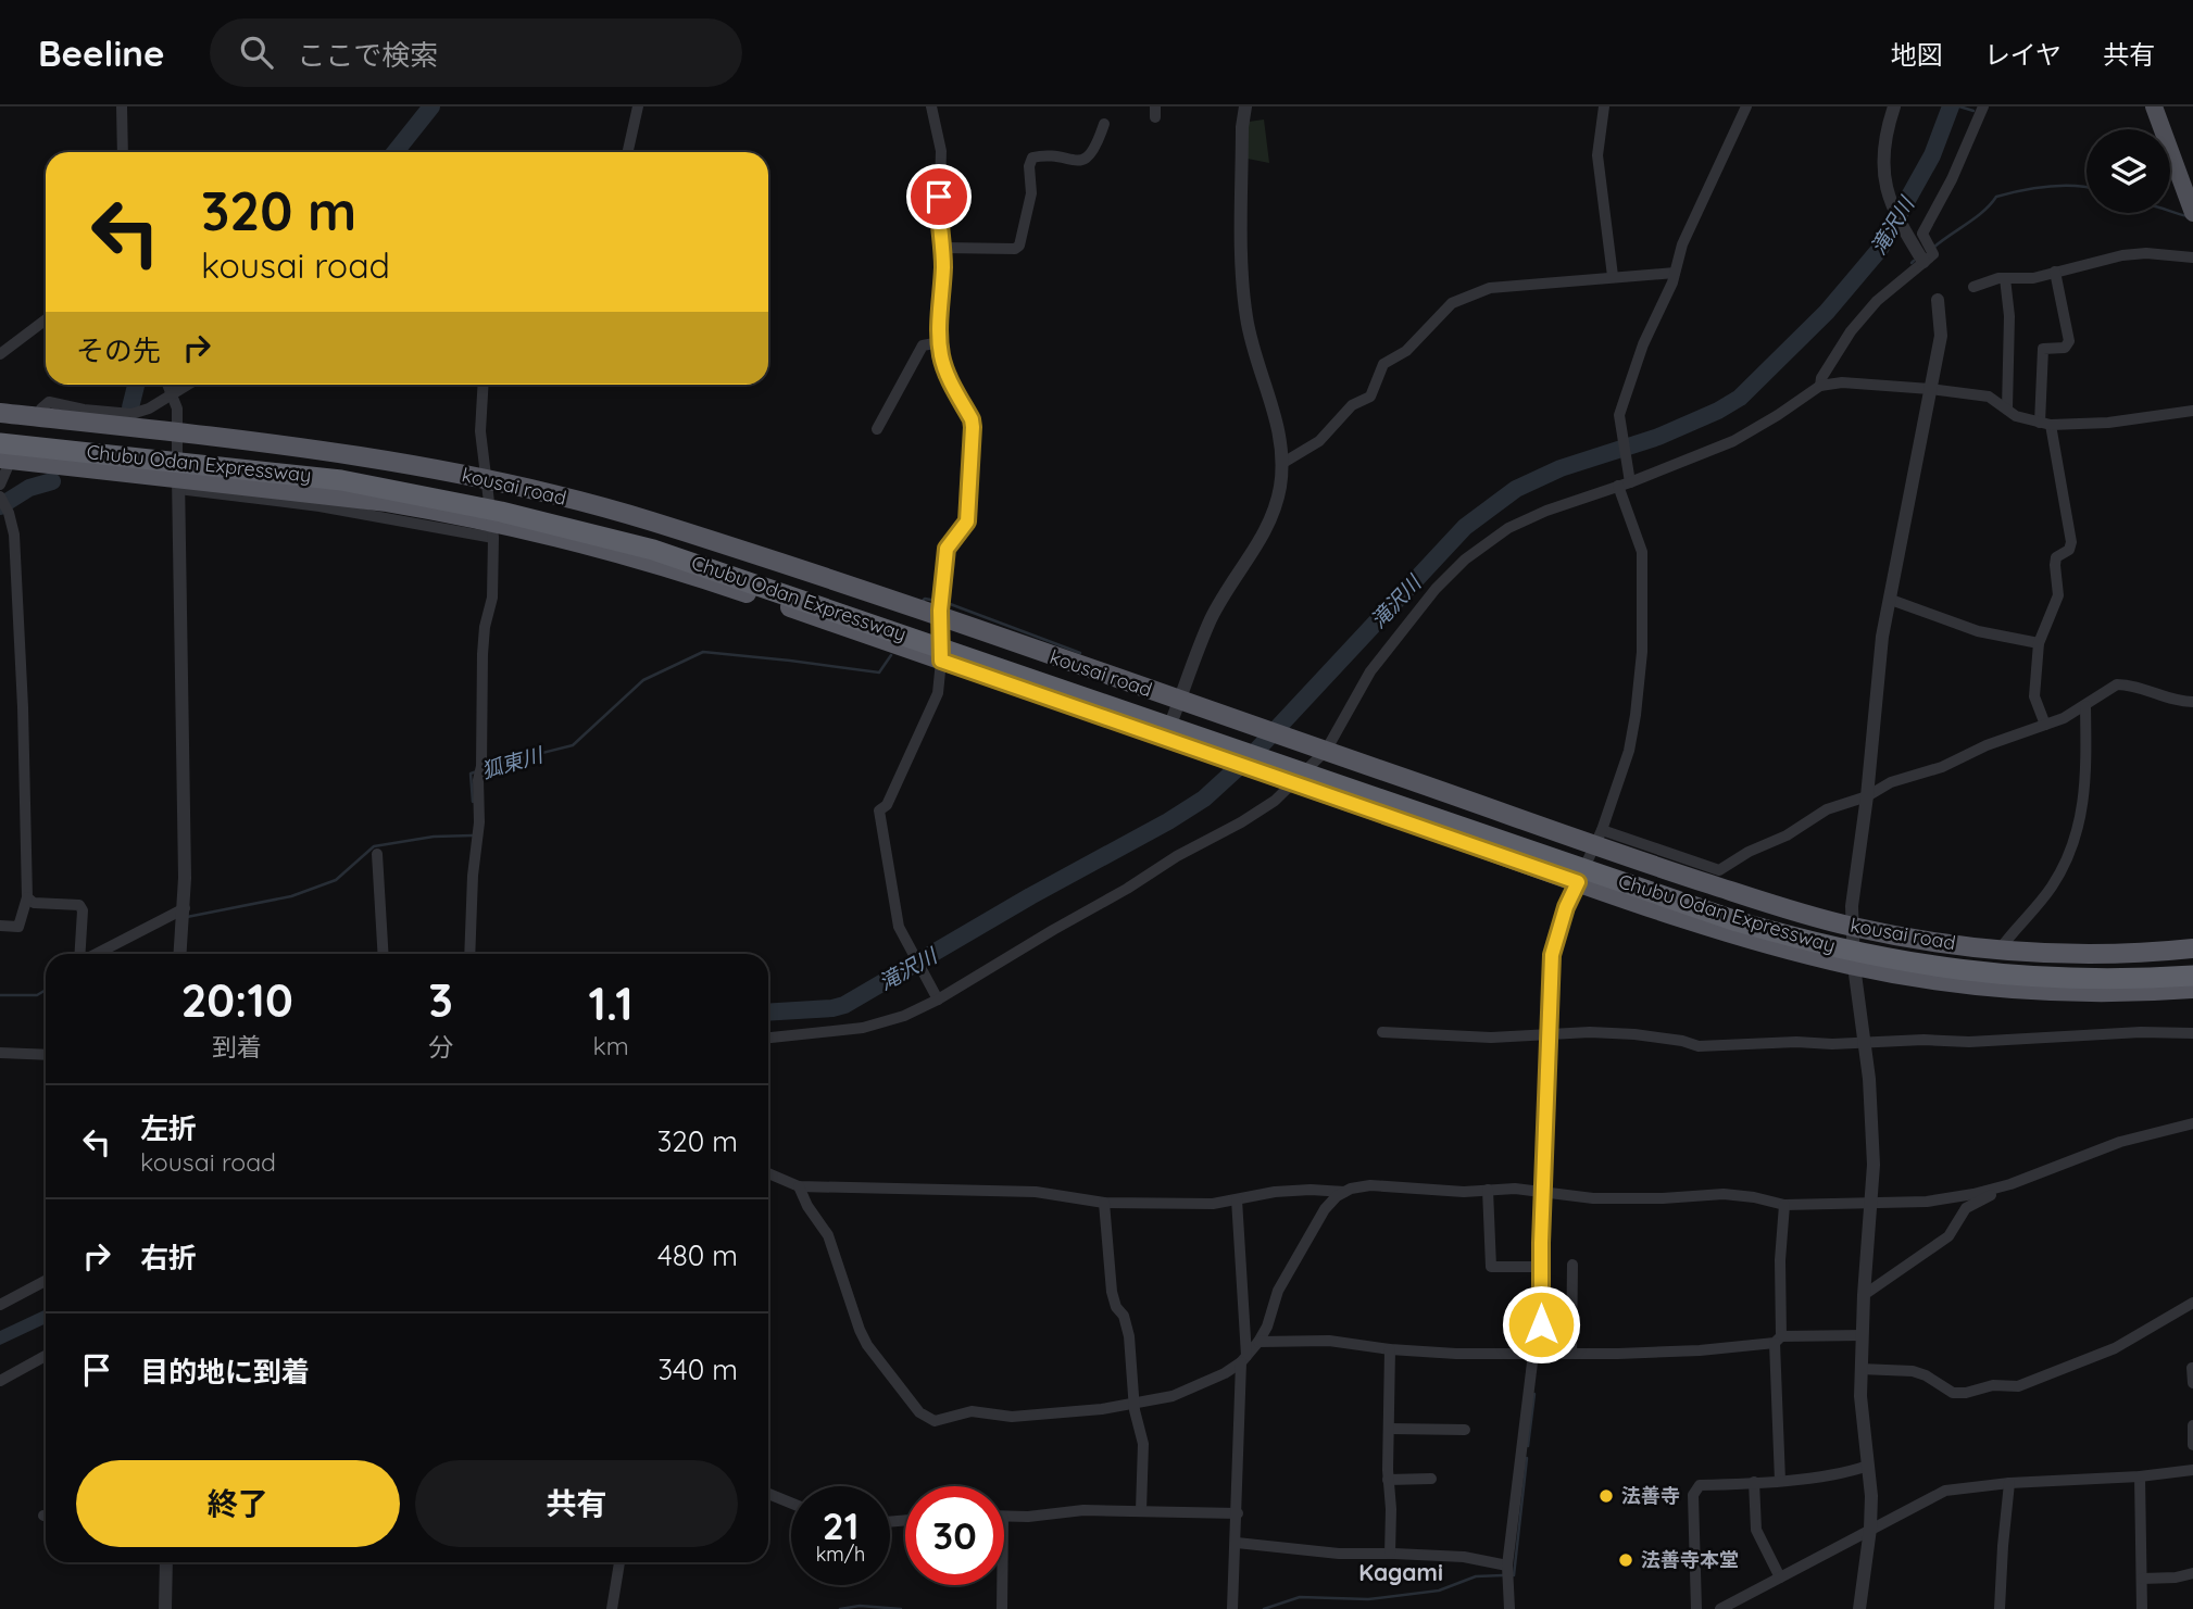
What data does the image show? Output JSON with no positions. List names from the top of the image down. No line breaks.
{"streets":{"highway":["Chubu Odan Expressway","kousai road"]},"crossings":[["Chubu Odan Expressway","kousai road"]],"districts":["Kagami"],"water":["滝沢川","狐東川"],"places":["法善寺","法善寺本堂"],"page":{"header":"Beeline","search":"ここで検索","nav":["地図","レイヤ","共有"],"turn":["320 m","kousai road"],"then":"その先","eta":["20:10","到着","3","分","1.1","km"],"list":[{"name":"左折","note":"kousai road","value":"320 m"},{"name":"右折","value":"480 m"},{"name":"目的地に到着","value":"340 m"}],"buttons":["終了","共有"],"speed":"21 km/h","limit":"30"}}
